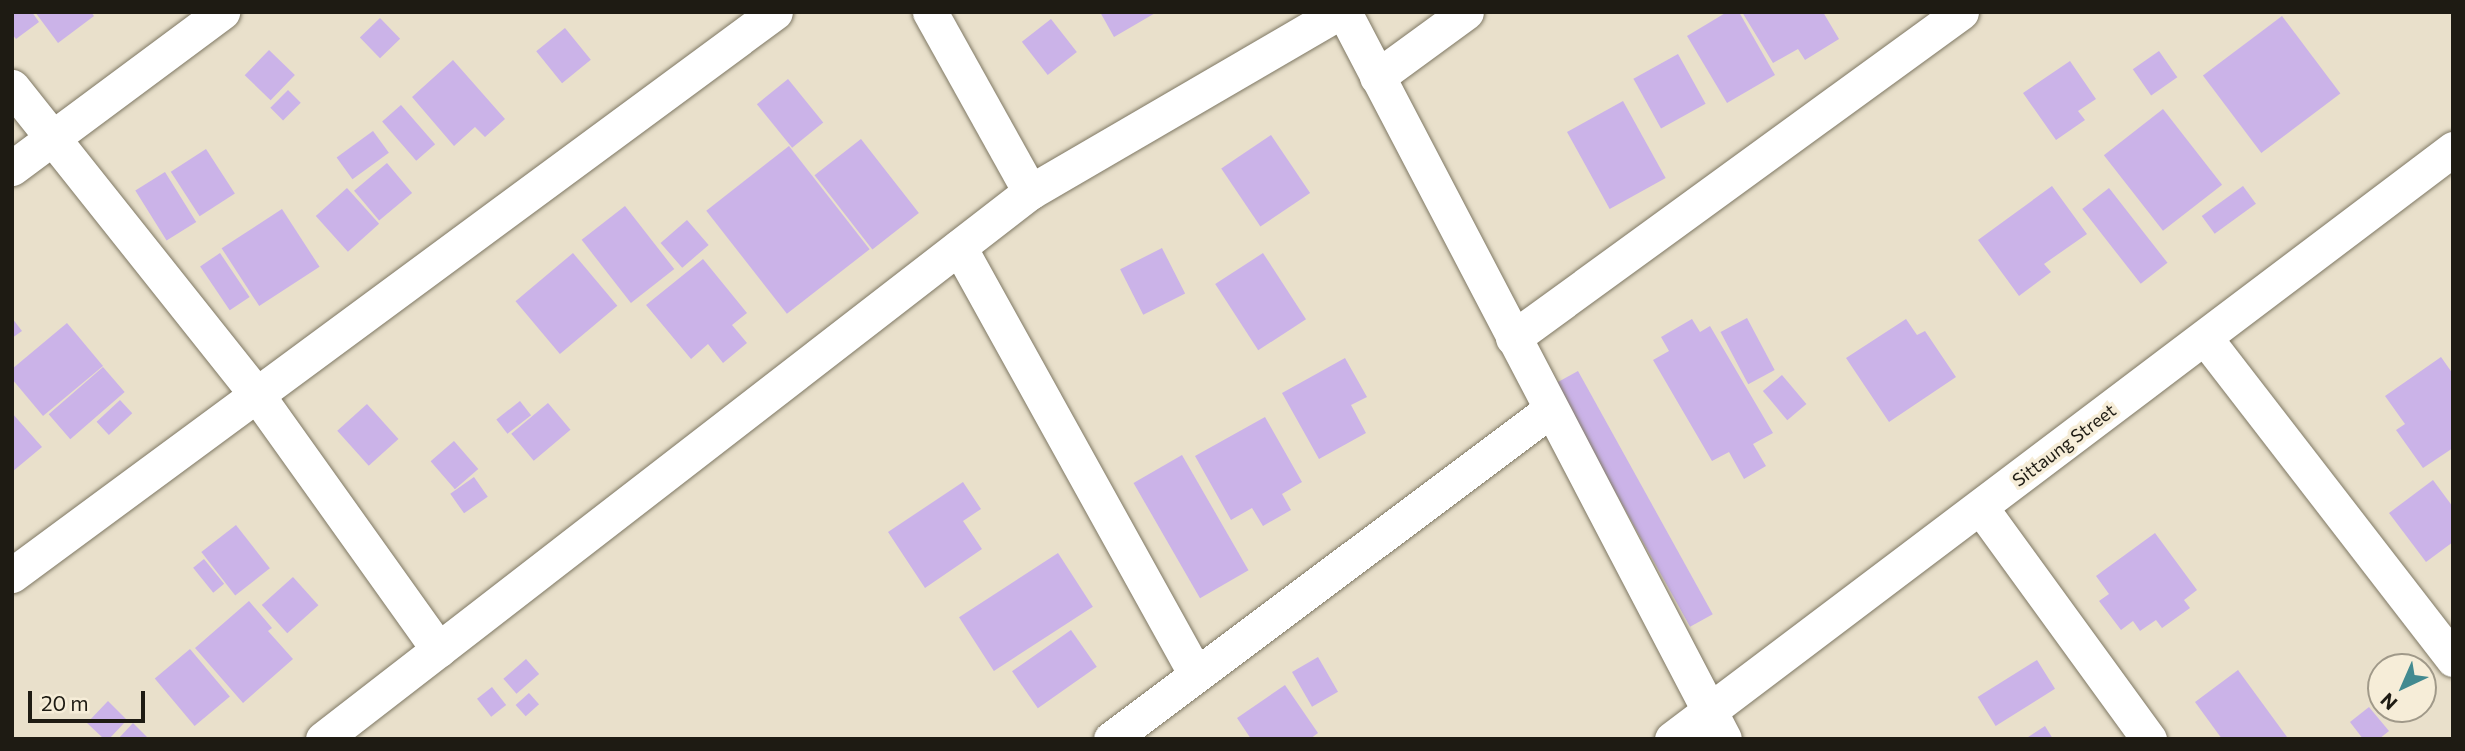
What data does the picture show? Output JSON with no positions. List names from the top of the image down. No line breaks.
{"streets":{"street":["Sittaung Street"]},"scale_bar":"20 m","north":"bottom left"}
